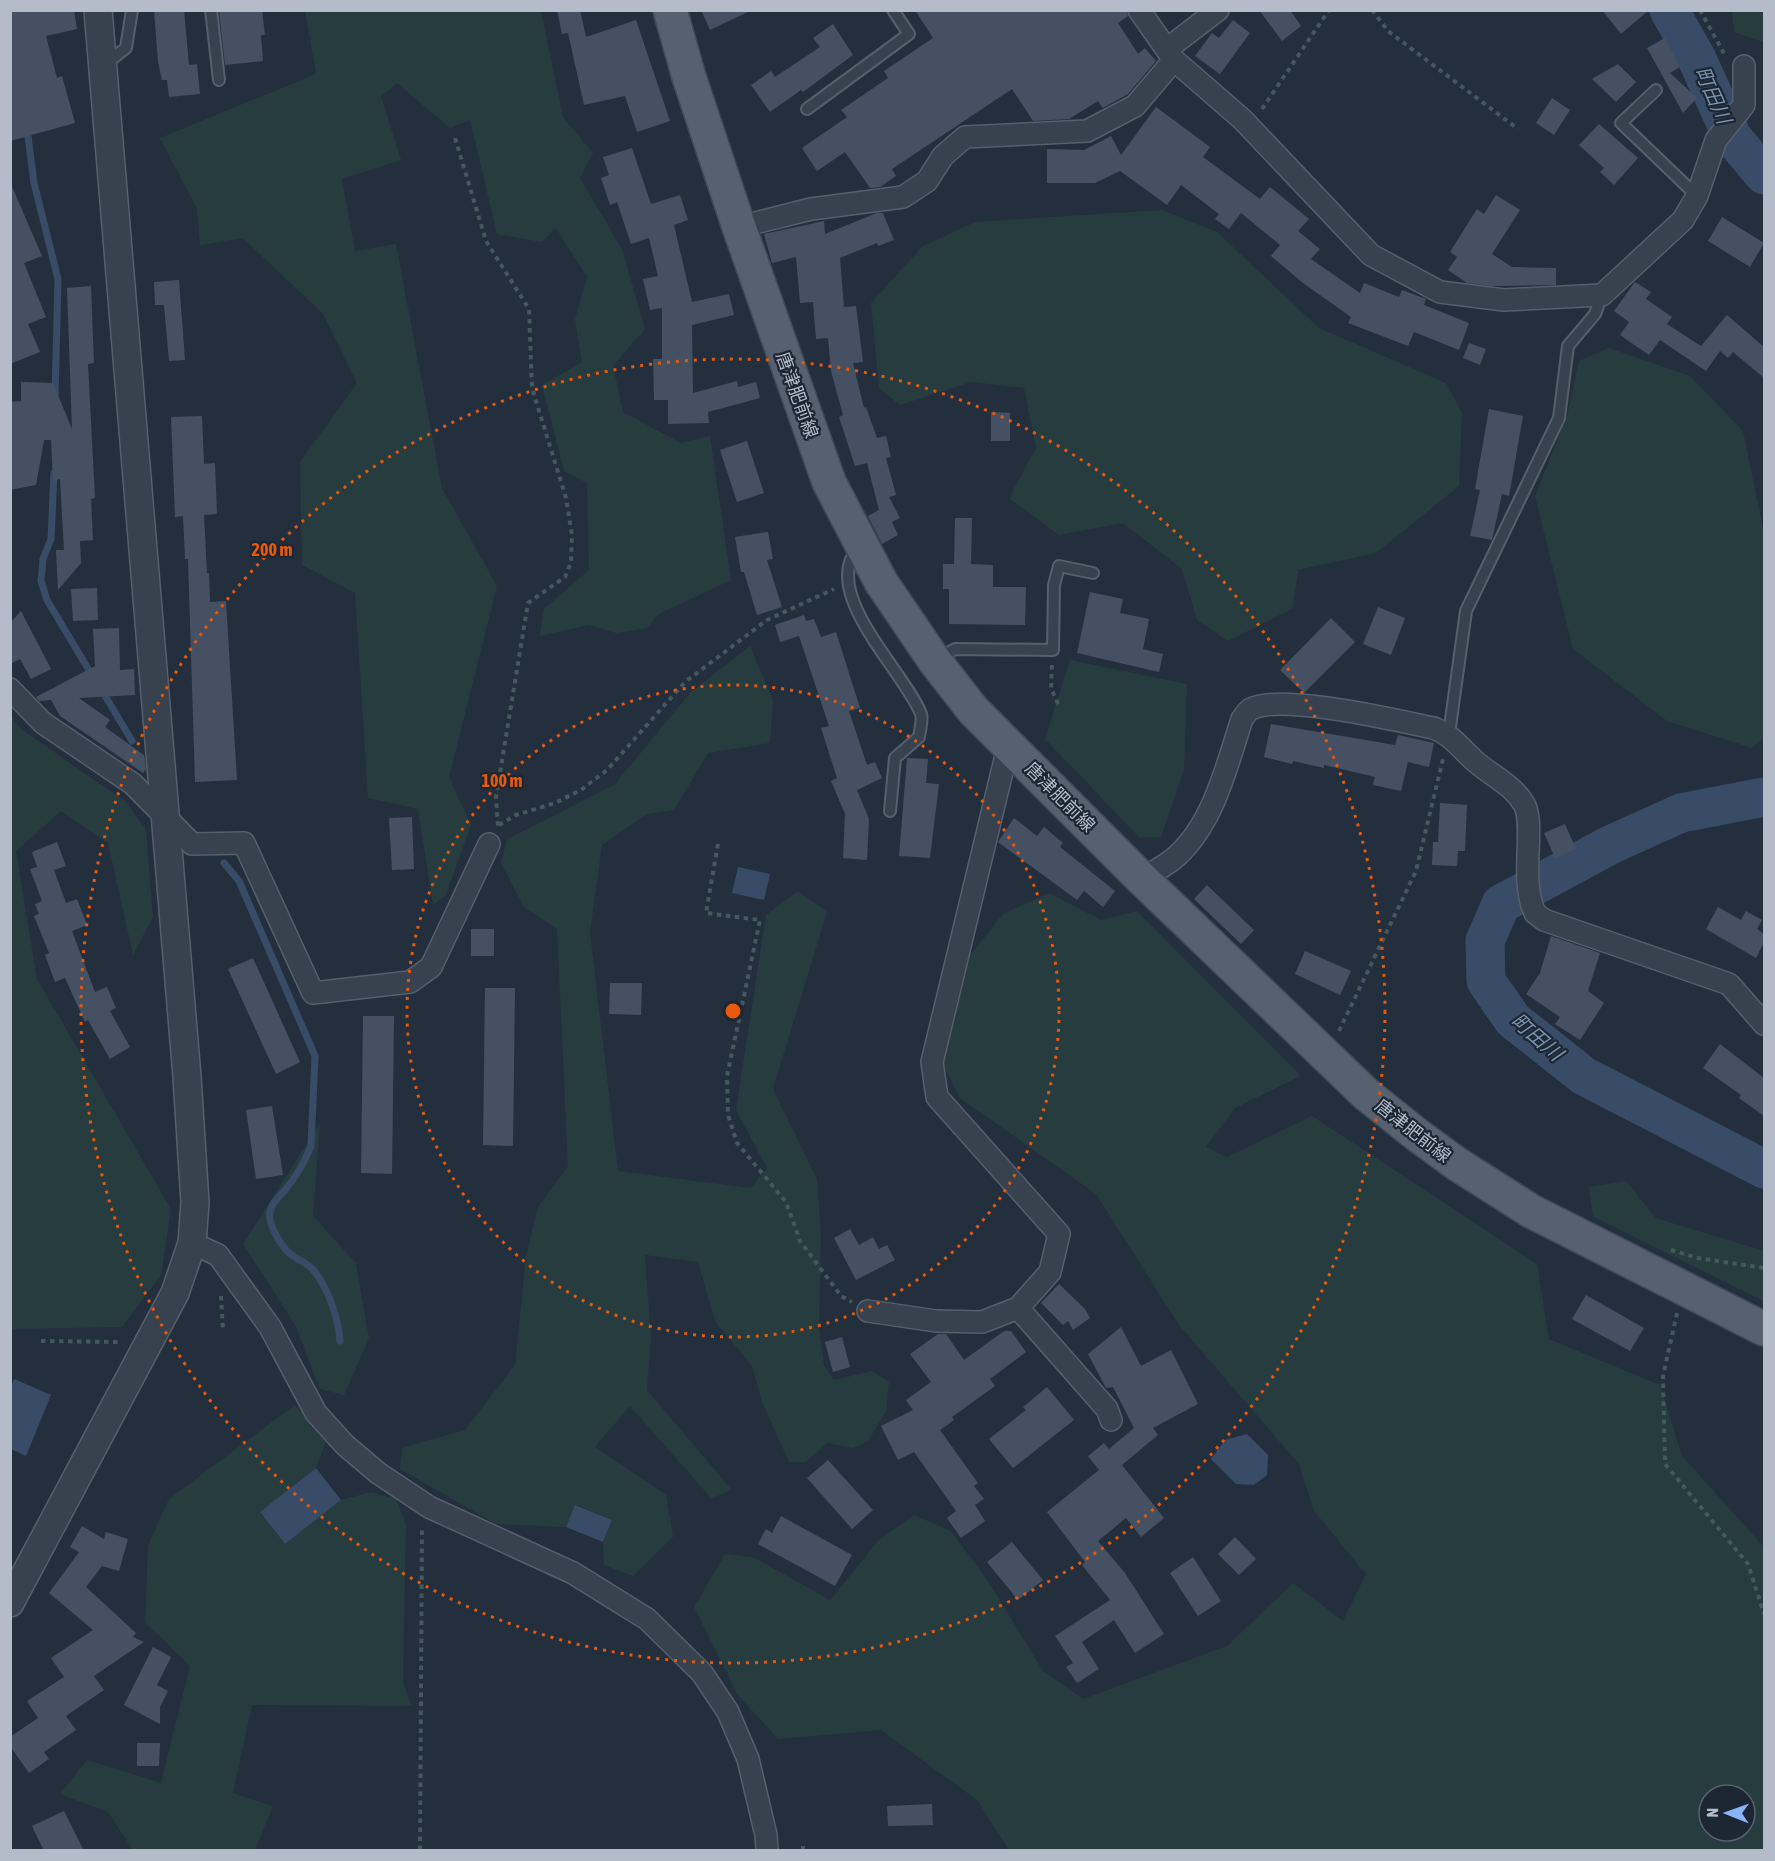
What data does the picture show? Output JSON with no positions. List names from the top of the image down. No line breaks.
{"streets":{"main road":["唐津肥前線"]},"water":["町田川"],"north":"left","rings":["200 m","100 m"]}
